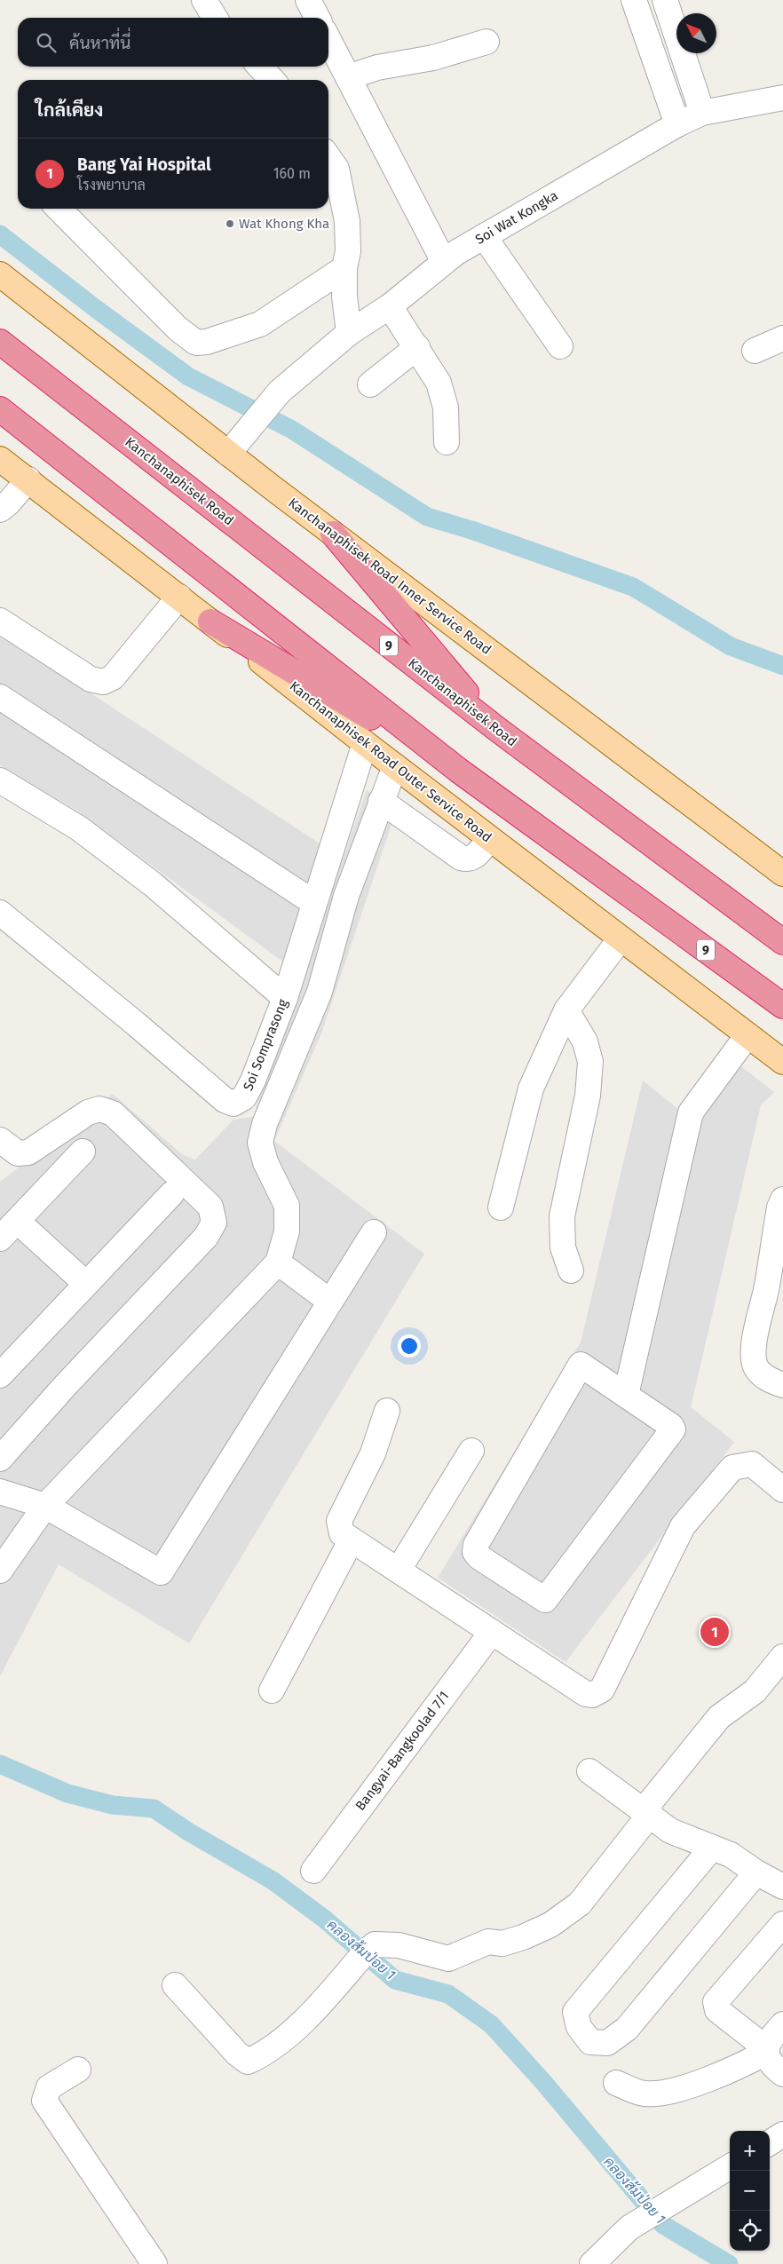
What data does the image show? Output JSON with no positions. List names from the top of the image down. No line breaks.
{"streets":{"highway":["Kanchanaphisek Road","9"],"main road":["Kanchanaphisek Road Inner Service Road","Kanchanaphisek Road Outer Service Road"],"street":["Soi Wat Kongka","Soi Somprasong","Bangyai-Bangkoolad 7/1"]},"crossings":[["Soi Wat Kongka","Kanchanaphisek Road Inner Service Road"],["Kanchanaphisek Road Outer Service Road","Soi Somprasong"]],"water":["คลองส้มป่อย 1"],"places":["Wat Khong Kha"],"north":"top left","page":{"search":"ค้นหาที่นี่","heading":"ใกล้เคียง","list":[{"mark":"1","name":"Bang Yai Hospital","note":"โรงพยาบาล","value":"160 m"}],"pins":"1","map_buttons":["+","−"]}}
